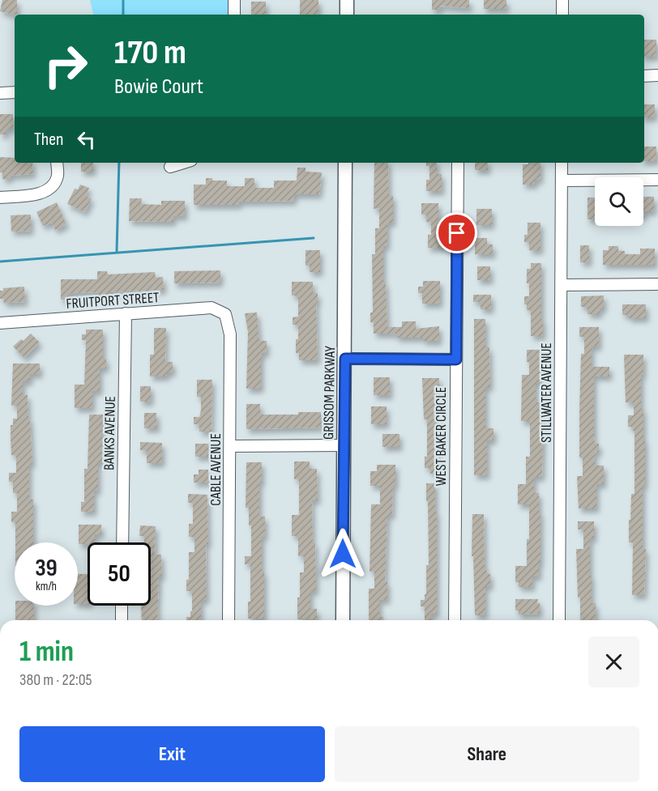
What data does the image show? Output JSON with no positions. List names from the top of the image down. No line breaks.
{"streets":{"main road":["GRISSOM PARKWAY"],"street":["FRUITPORT STREET","STILLWATER AVENUE","BANKS AVENUE","WEST BAKER CIRCLE","CABLE AVENUE"]},"crossings":[["FRUITPORT STREET","BANKS AVENUE"],["FRUITPORT STREET","CABLE AVENUE"]],"page":{"turn":["170 m","Bowie Court"],"then":"Then","speed":"39 km/h","limit":"50","heading":["1 min","380 m · 22:05"],"buttons":["Exit","Share"]}}
